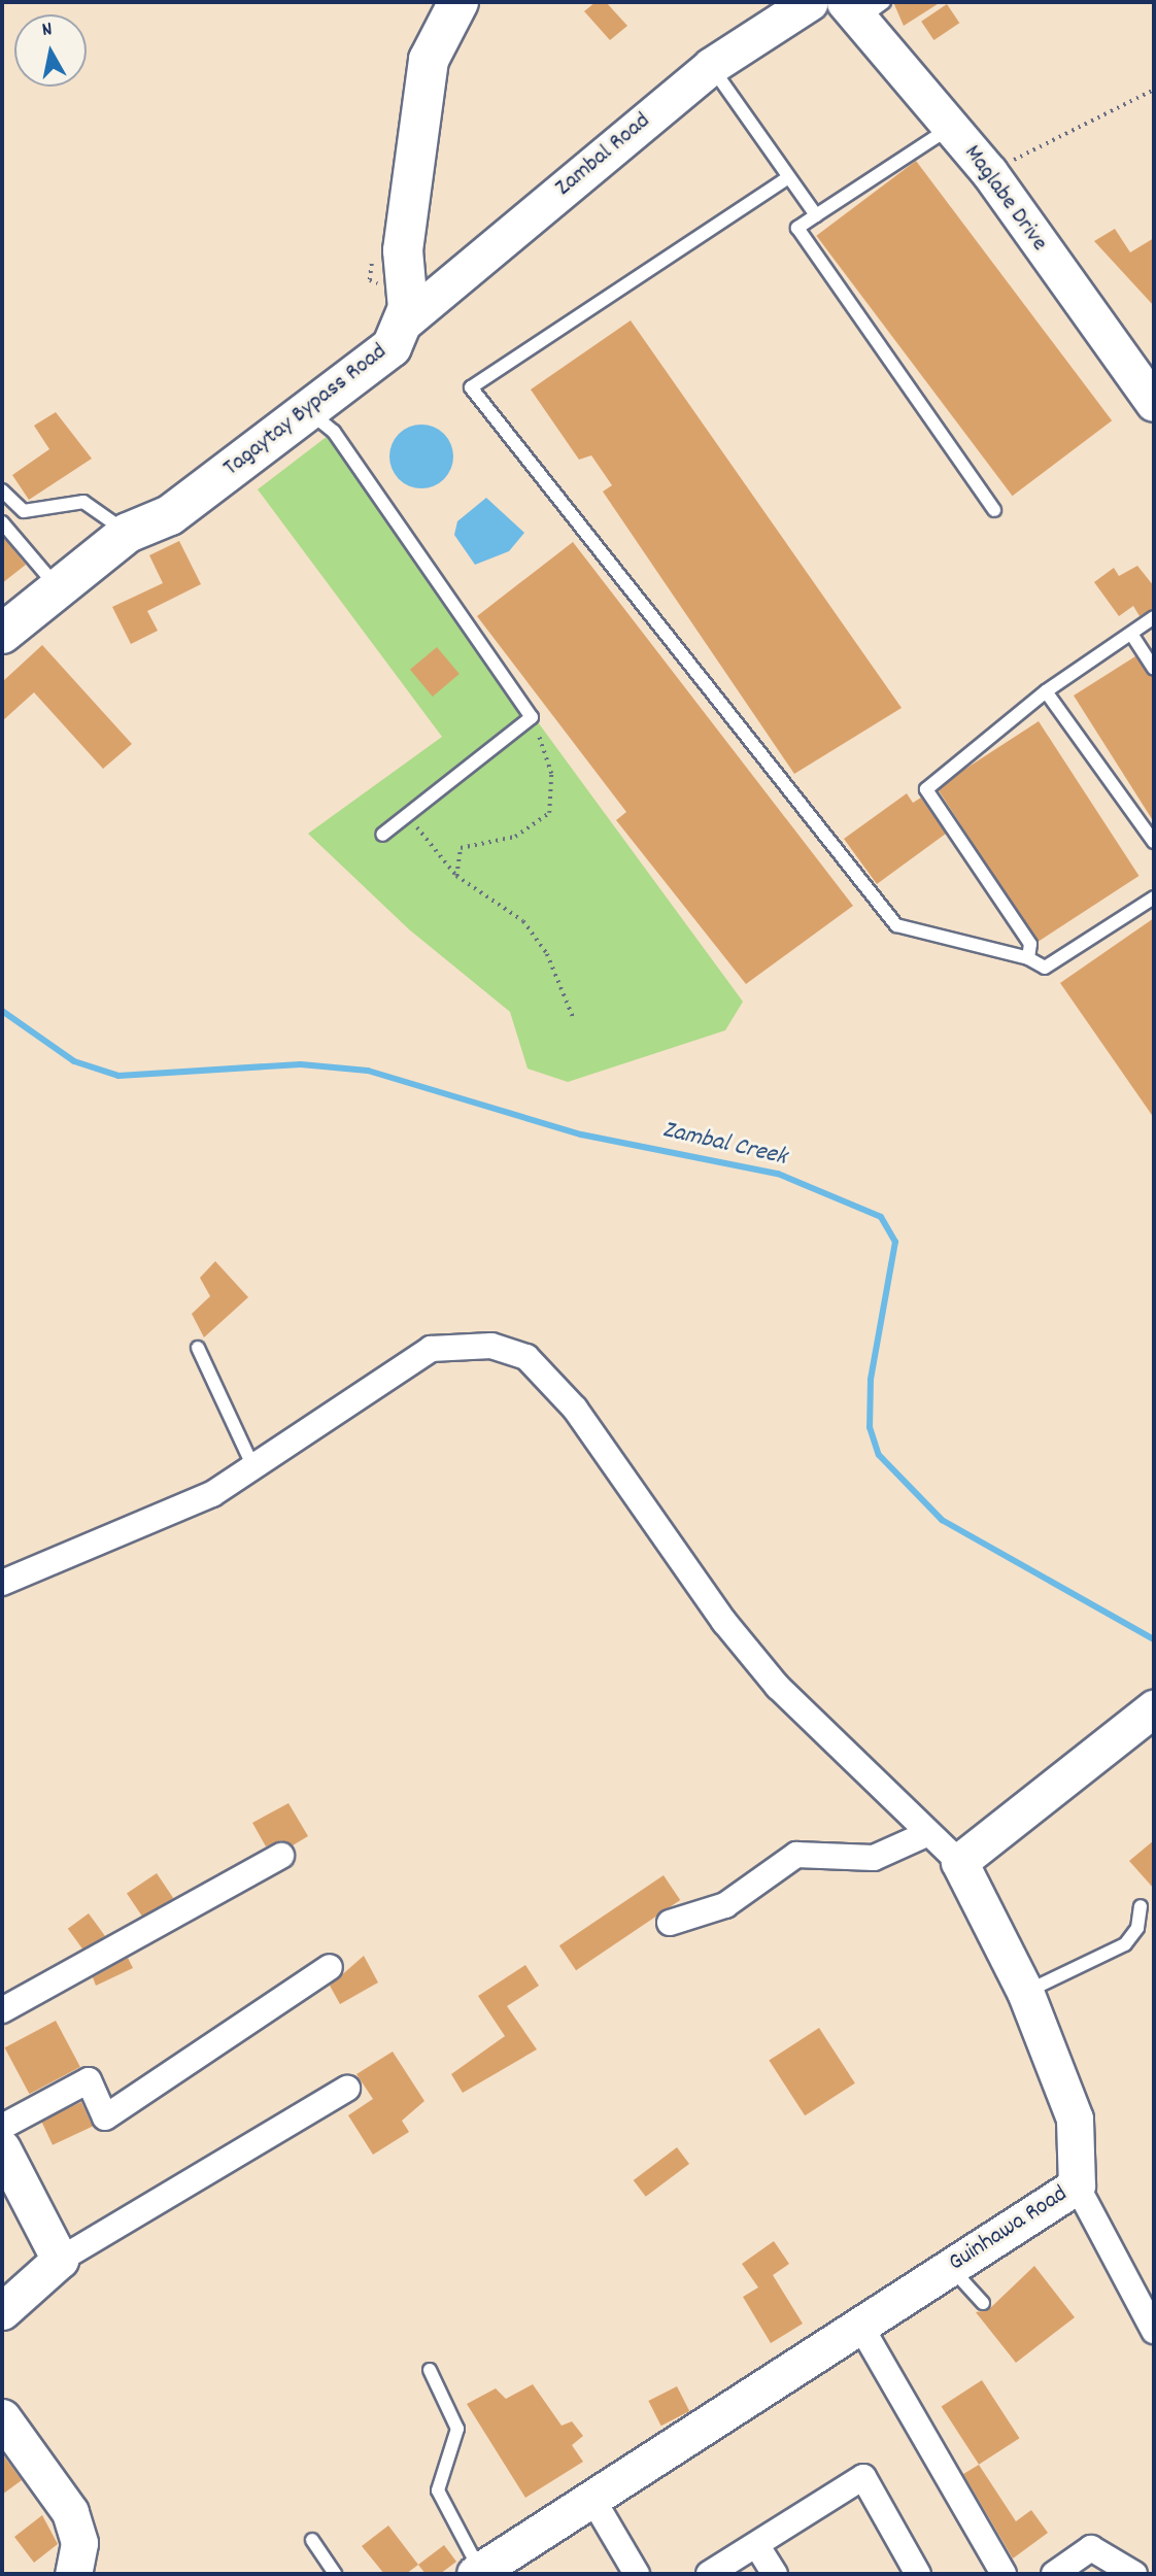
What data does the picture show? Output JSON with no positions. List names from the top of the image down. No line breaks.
{"streets":{"main road":["Tagaytay Bypass Road"],"street":["Zambal Road","Maglabe Drive","Guinhawa Road"]},"crossings":[["Zambal Road","Tagaytay Bypass Road"]],"water":["Zambal Creek"],"north":"top"}
